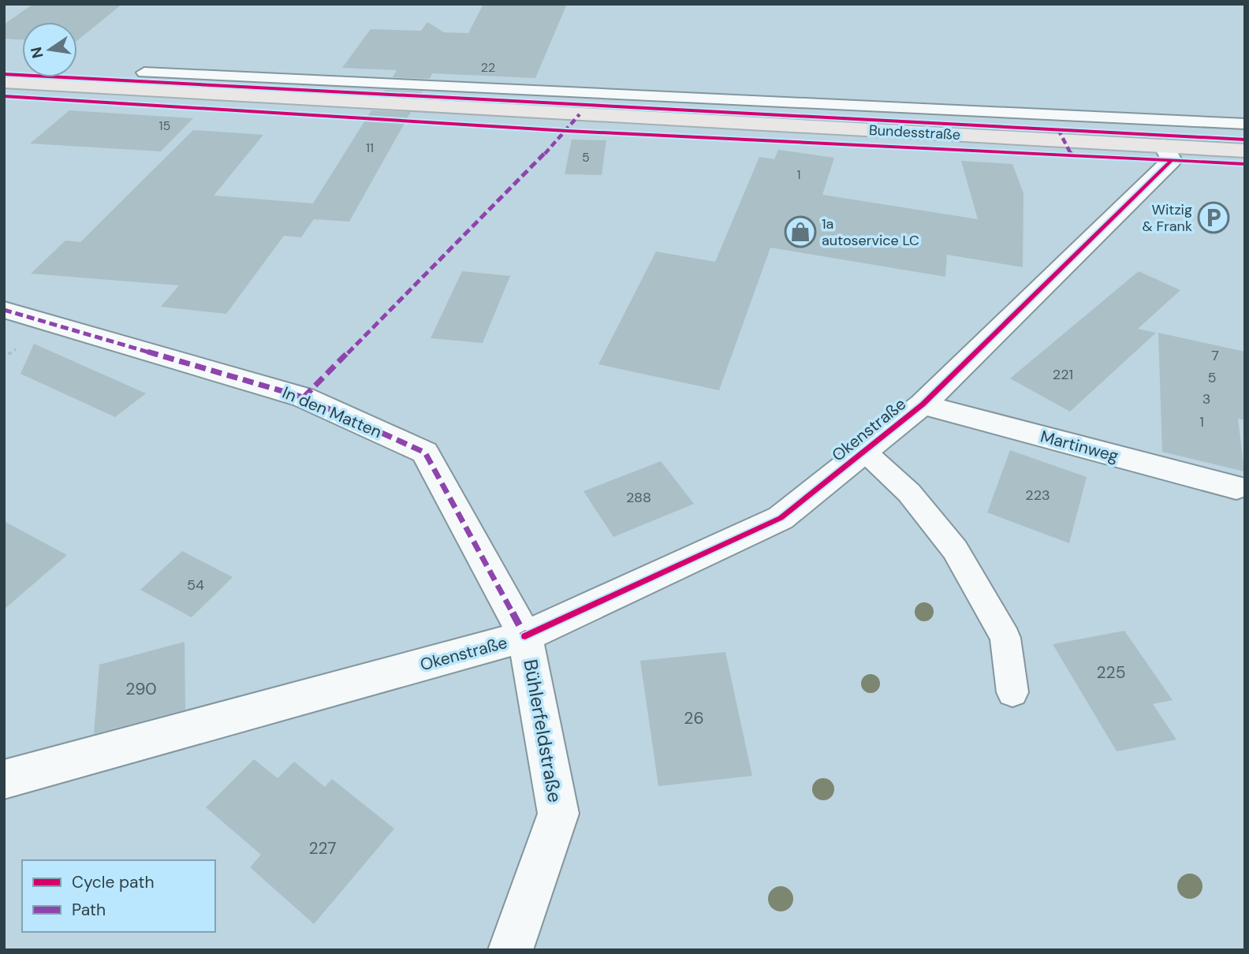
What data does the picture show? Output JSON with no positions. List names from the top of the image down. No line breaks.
{"streets":{"main road":["Bundesstraße"],"street":["In den Matten","Okenstraße","Martinweg","Bühlerfeldstraße"]},"crossings":[["Bundesstraße","Okenstraße"],["In den Matten","Okenstraße"],["In den Matten","Bühlerfeldstraße"],["Okenstraße","Martinweg"],["Okenstraße","Bühlerfeldstraße"]],"places":{"parking":["Witzig & Frank"],"shop":["1a autoservice LC"]},"house_numbers":["22","15","11","5","1","7","221","5","3","1","223","288","54","225","290","26","227"],"legend":["Cycle path","Path"],"north":"left"}
